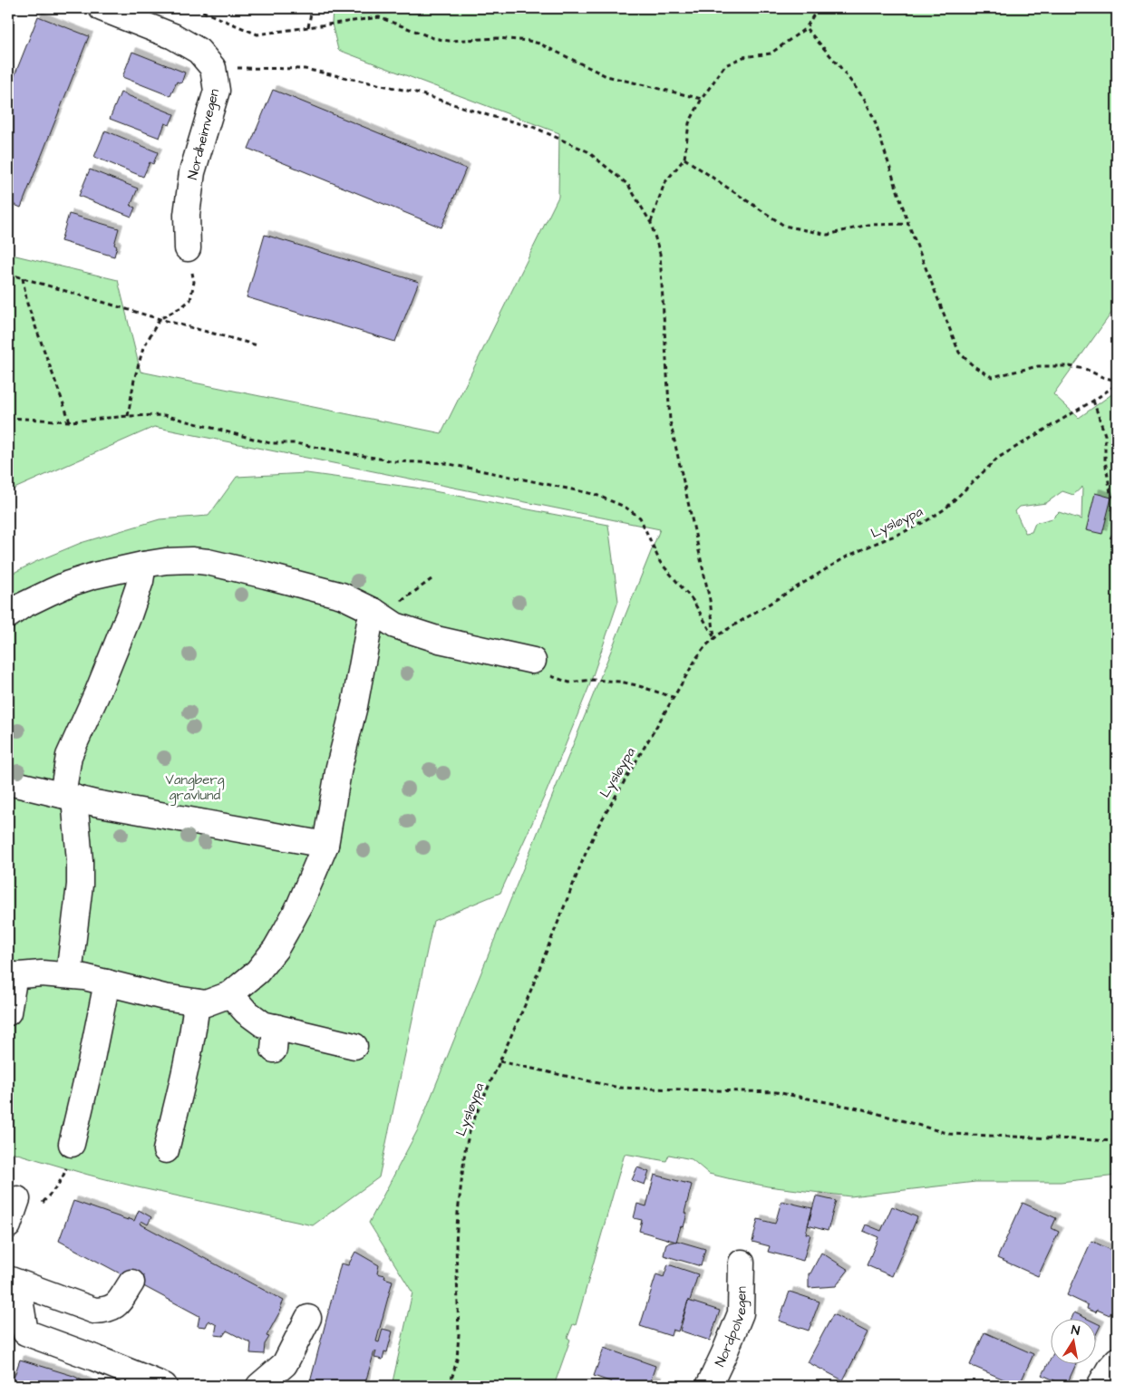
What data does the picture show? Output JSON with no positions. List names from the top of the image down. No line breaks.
{"streets":{"street":["Nordheimvegen","Nordpolvegen"],"path":["Lysløypa"]},"parks":["Vangberg gravlund"],"north":"top"}
